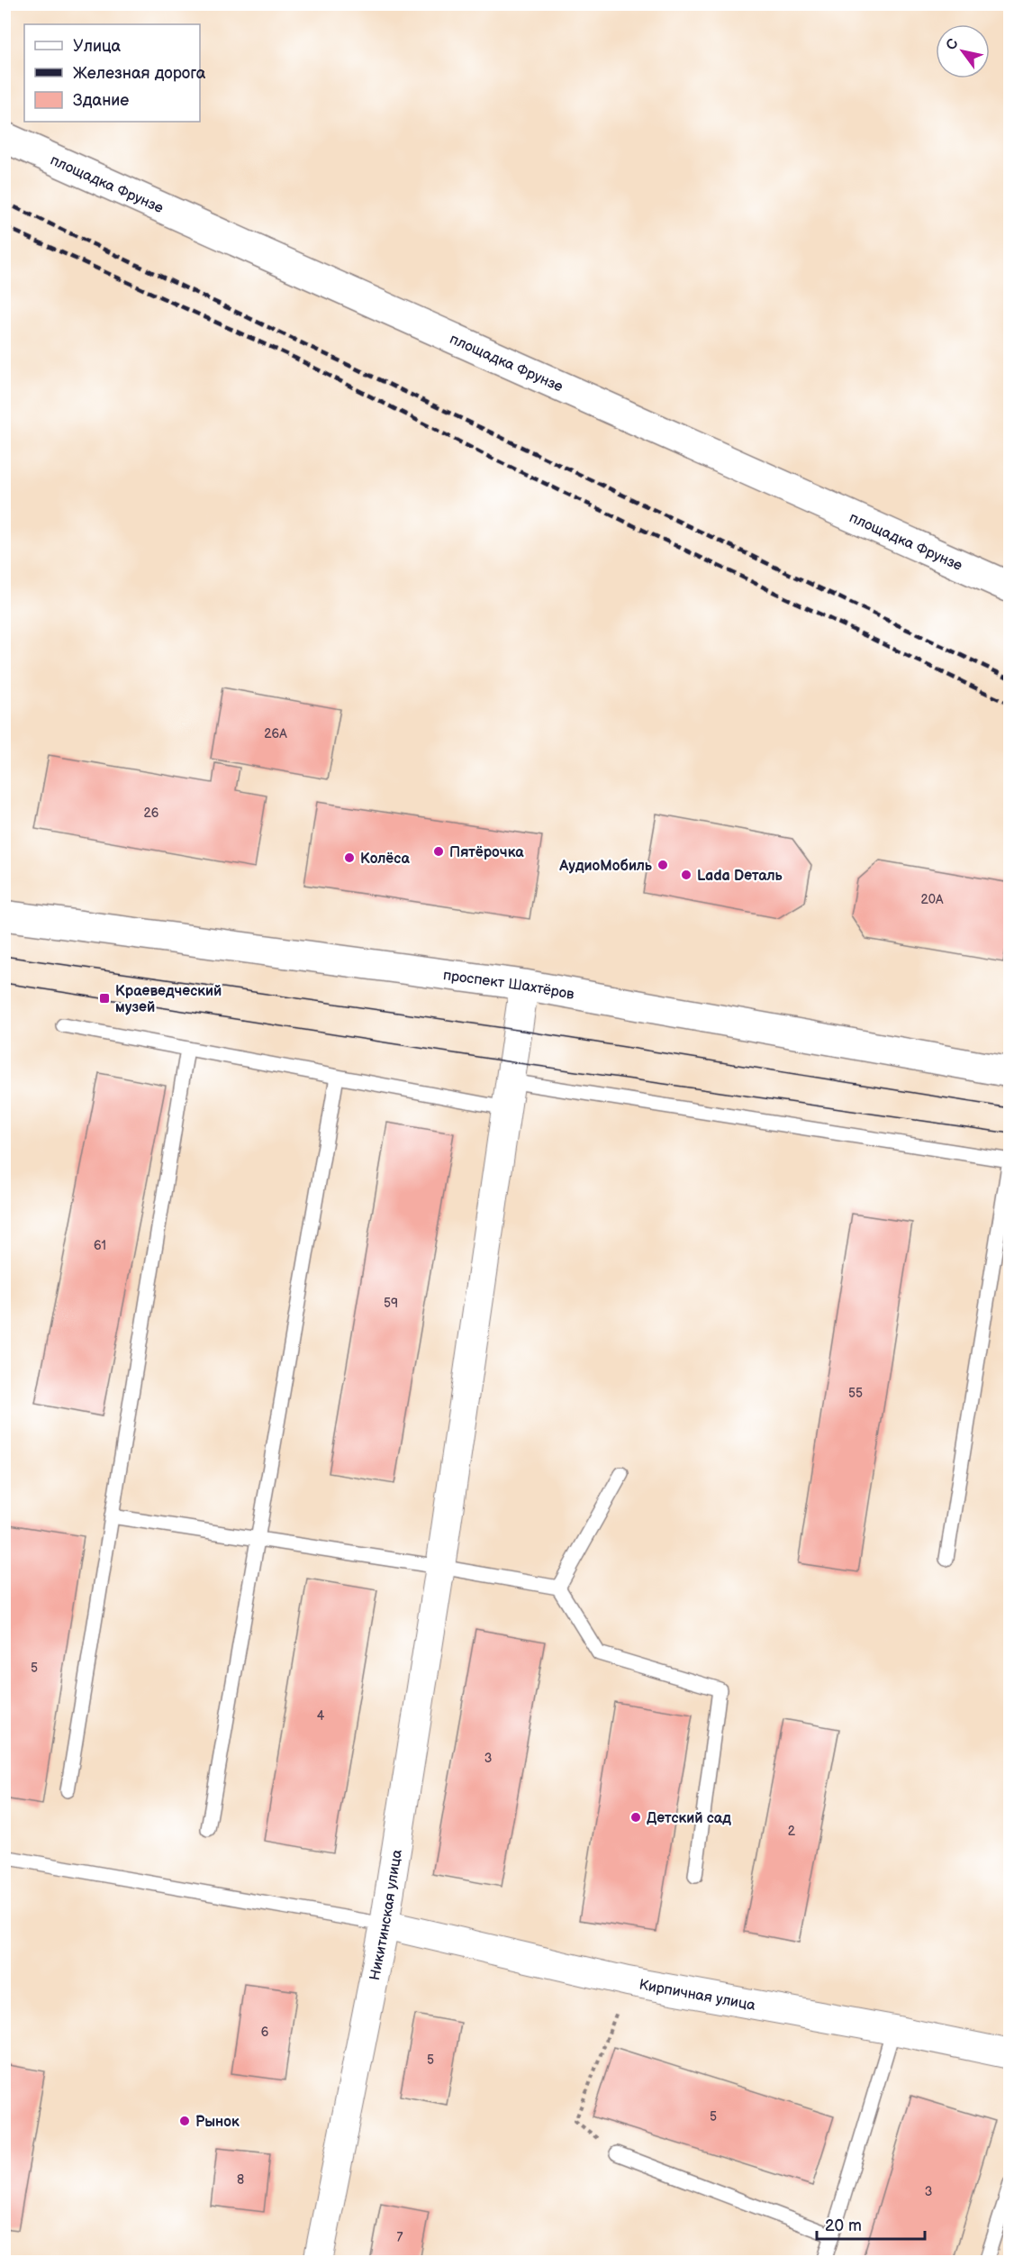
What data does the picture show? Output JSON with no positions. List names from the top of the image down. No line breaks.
{"streets":{"main road":["площадка Фрунзе","проспект Шахтёров"],"street":["Никитинская улица","Кирпичная улица"]},"crossings":[["проспект Шахтёров","Никитинская улица"],["Никитинская улица","Кирпичная улица"]],"places":{"other":["Пятёрочка","Колёса","АудиоМобиль","Lada Dеталь","Детский сад","Рынок"],"transit":["Краеведческий музей"]},"house_numbers":["26А","26","20А","61","59","55","5","4","3","2","6","5","5","8","3","7"],"legend":["Улица","Железная дорога","Здание"],"scale_bar":"20 m","north":"top left"}
